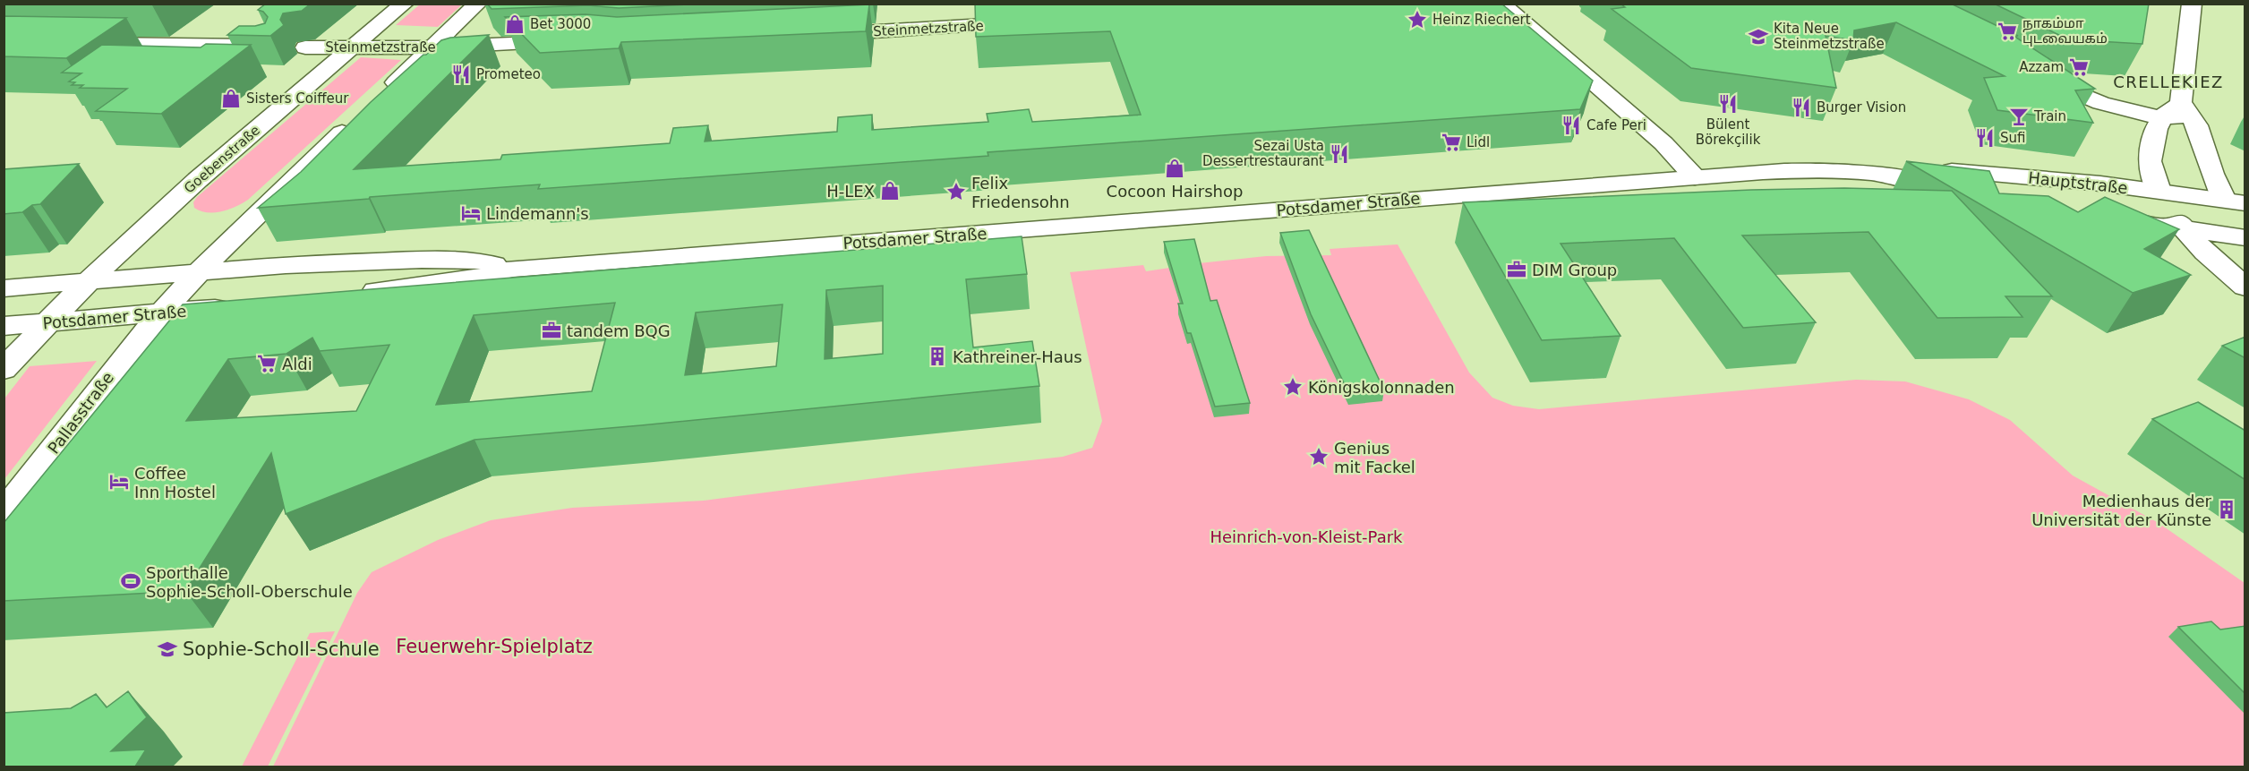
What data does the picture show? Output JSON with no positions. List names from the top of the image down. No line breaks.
{"streets":{"main road":["Steinmetzstraße","Goebenstraße","Hauptstraße","Potsdamer Straße","Pallasstraße"]},"crossings":[["Steinmetzstraße","Goebenstraße"],["Goebenstraße","Potsdamer Straße"],["Hauptstraße","Potsdamer Straße"],["Potsdamer Straße","Pallasstraße"]],"districts":["CRELLEKIEZ"],"parks":["Heinrich-von-Kleist-Park","Feuerwehr-Spielplatz"],"places":{"place":["Heinz Riechert","Felix Friedensohn","Königskolonnaden","Genius mit Fackel"],"shop":["Bet 3000","Sisters Coiffeur","Cocoon Hairshop","H-LEX"],"supermarket":["நாகம்மா புடவையகம்","Azzam","Lidl","Aldi"],"school or university":["Kita Neue Steinmetzstraße","Sophie-Scholl-Schule"],"restaurant":["Prometeo","Bülent Börekçilik","Burger Vision","Cafe Peri","Sufi","Sezai Usta Dessertrestaurant"],"bar":["Train"],"hotel":["Lindemann's","Coffee Inn Hostel"],"office":["DIM Group","tandem BQG"],"building":["Kathreiner-Haus","Medienhaus der Universität der Künste"],"sports":["Sporthalle Sophie-Scholl-Oberschule"]}}
